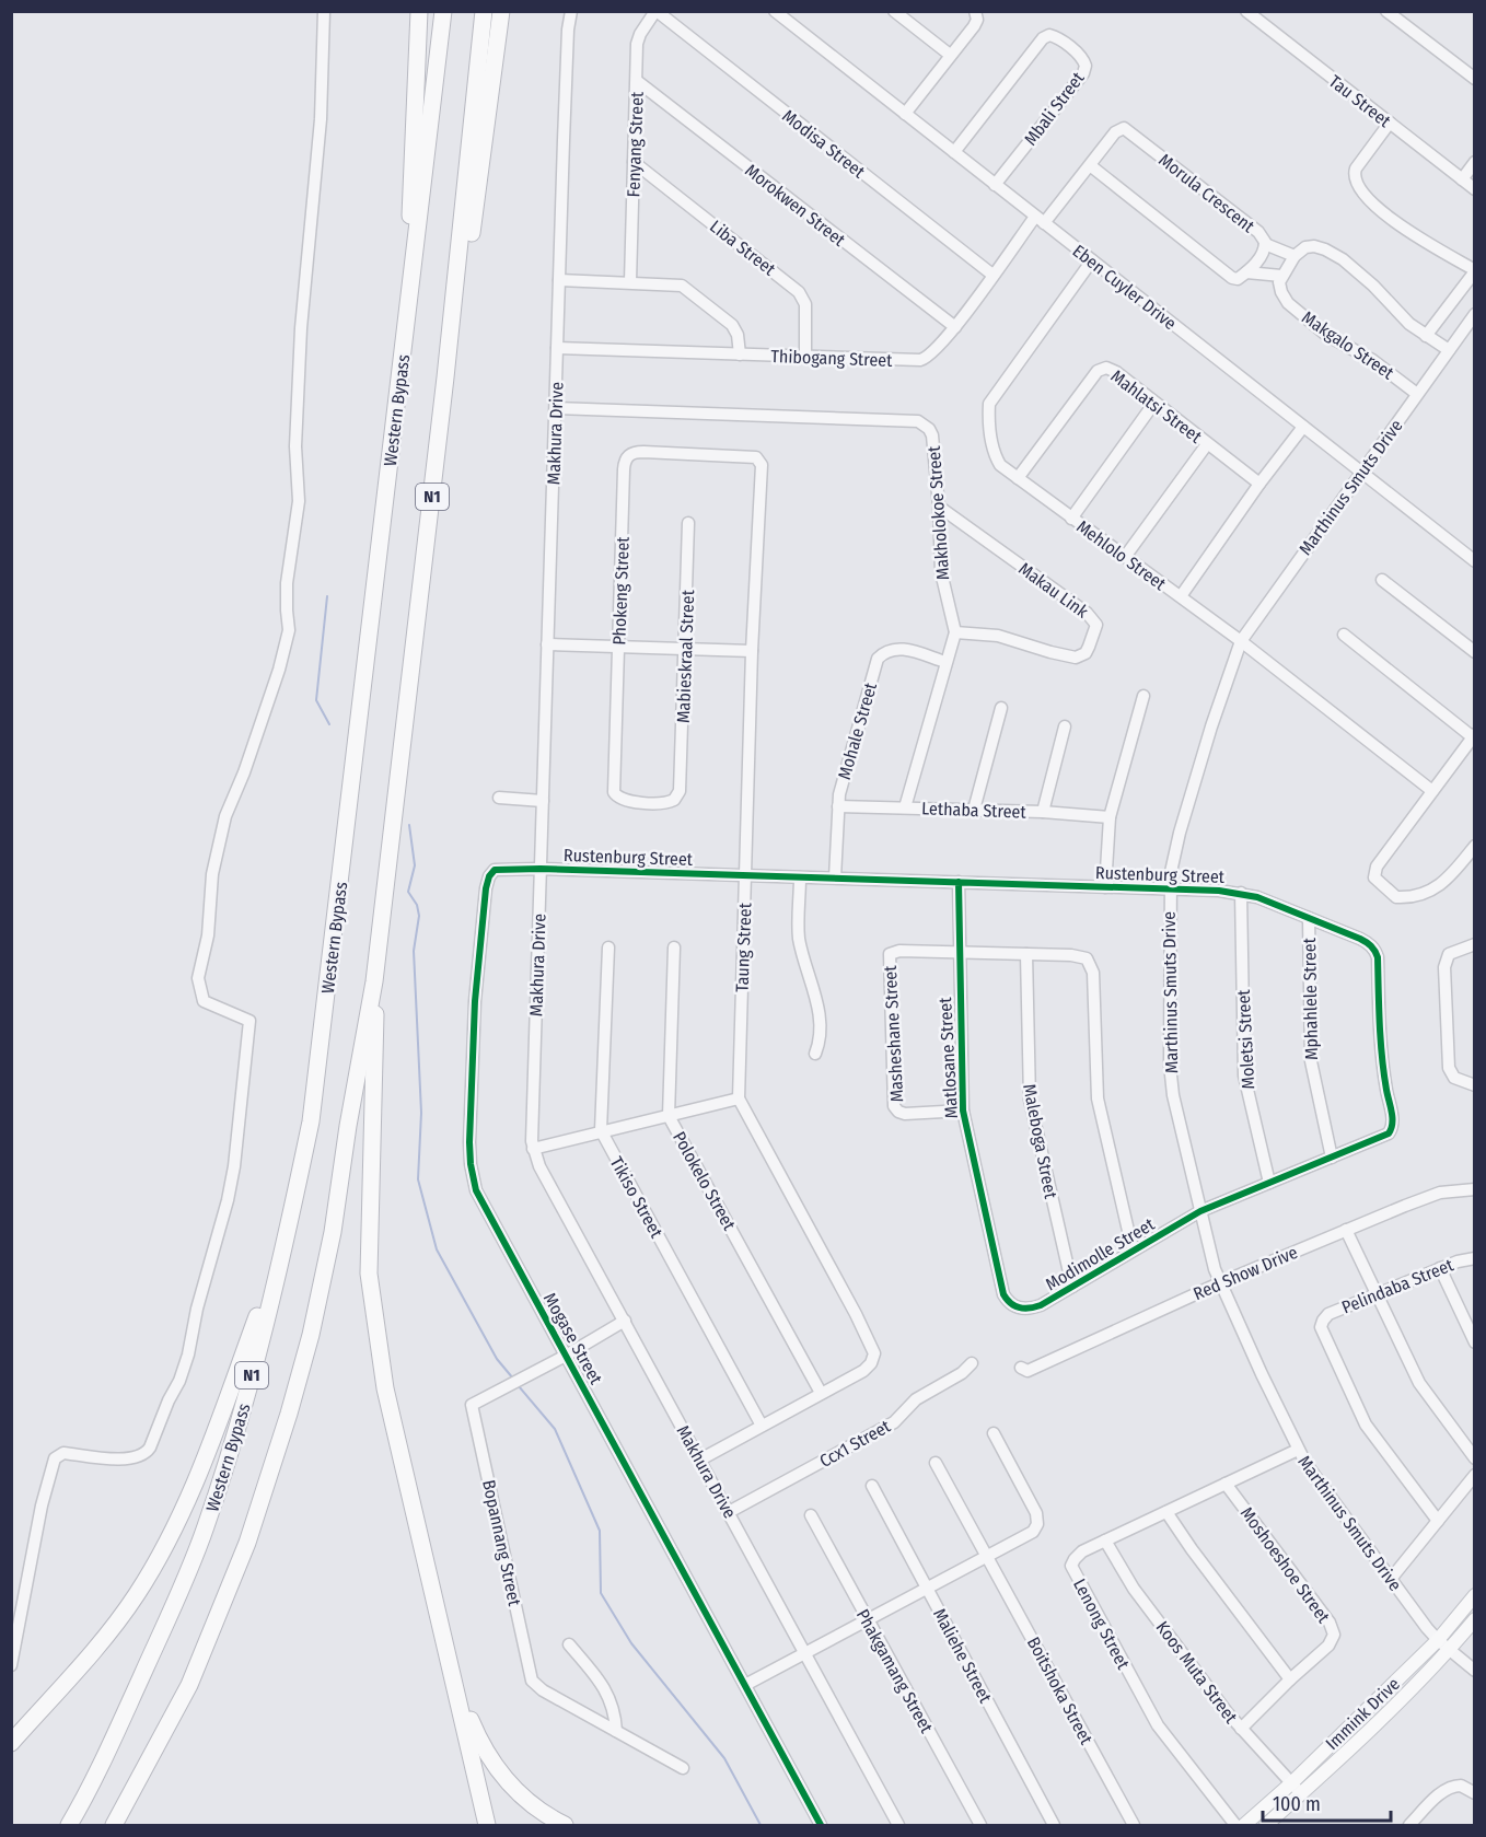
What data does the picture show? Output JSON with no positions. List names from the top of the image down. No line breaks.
{"streets":{"highway":["Western Bypass","N1"],"main road":["Immink Drive"],"street":["Tau Street","Mbali Street","Modisa Street","Fenyang Street","Morula Crescent","Morokwen Street","Liba Street","Eben Cuyler Drive","Makgalo Street","Thibogang Street","Mahlatsi Street","Makhura Drive","Marthinus Smuts Drive","Makholokoe Street","Mehlolo Street","Makau Link","Phokeng Street","Mabieskraal Street","Mohale Street","Lethaba Street","Rustenburg Street","Taung Street","Mphahlele Street","Masheshane Street","Moletsi Street","Matlosane Street","Maleboga Street","Polokelo Street","Tikiso Street","Modimolle Street","Red Show Drive","Pelindaba Street","Mogase Street","Ccx1 Street","Bopannang Street","Moshoeshoe Street","Lenong Street","Maliehe Street","Phakgamang Street","Koos Muta Street","Boitshoka Street"]},"crossings":[["Mbali Street","Eben Cuyler Drive"],["Modisa Street","Fenyang Street"],["Modisa Street","Thibogang Street"],["Fenyang Street","Morokwen Street"],["Fenyang Street","Liba Street"],["Morula Crescent","Thibogang Street"],["Morokwen Street","Thibogang Street"],["Liba Street","Thibogang Street"],["Eben Cuyler Drive","Thibogang Street"],["Eben Cuyler Drive","Marthinus Smuts Drive"],["Eben Cuyler Drive","Mehlolo Street"],["Makgalo Street","Marthinus Smuts Drive"],["Thibogang Street","Makhura Drive"],["Mahlatsi Street","Mehlolo Street"],["Makhura Drive","Makholokoe Street"],["Makhura Drive","Rustenburg Street"],["Makhura Drive","Mogase Street"],["Makhura Drive","Ccx1 Street"],["Makhura Drive","Bopannang Street"],["Marthinus Smuts Drive","Mehlolo Street"],["Marthinus Smuts Drive","Rustenburg Street"],["Marthinus Smuts Drive","Modimolle Street"],["Marthinus Smuts Drive","Red Show Drive"],["Marthinus Smuts Drive","Lenong Street"],["Marthinus Smuts Drive","Immink Drive"],["Makholokoe Street","Makau Link"],["Phokeng Street","Mabieskraal Street"],["Phokeng Street","Taung Street"],["Mohale Street","Lethaba Street"],["Mohale Street","Rustenburg Street"],["Rustenburg Street","Taung Street"],["Rustenburg Street","Mphahlele Street"],["Rustenburg Street","Moletsi Street"],["Rustenburg Street","Matlosane Street"],["Rustenburg Street","Modimolle Street"],["Rustenburg Street","Mogase Street"],["Masheshane Street","Matlosane Street"],["Masheshane Street","Maleboga Street"],["Masheshane Street","Modimolle Street"],["Matlosane Street","Modimolle Street"],["Maleboga Street","Modimolle Street"],["Mogase Street","Bopannang Street"],["Moshoeshoe Street","Lenong Street"],["Moshoeshoe Street","Koos Muta Street"],["Lenong Street","Koos Muta Street"],["Koos Muta Street","Immink Drive"]],"scale_bar":"100 m"}
